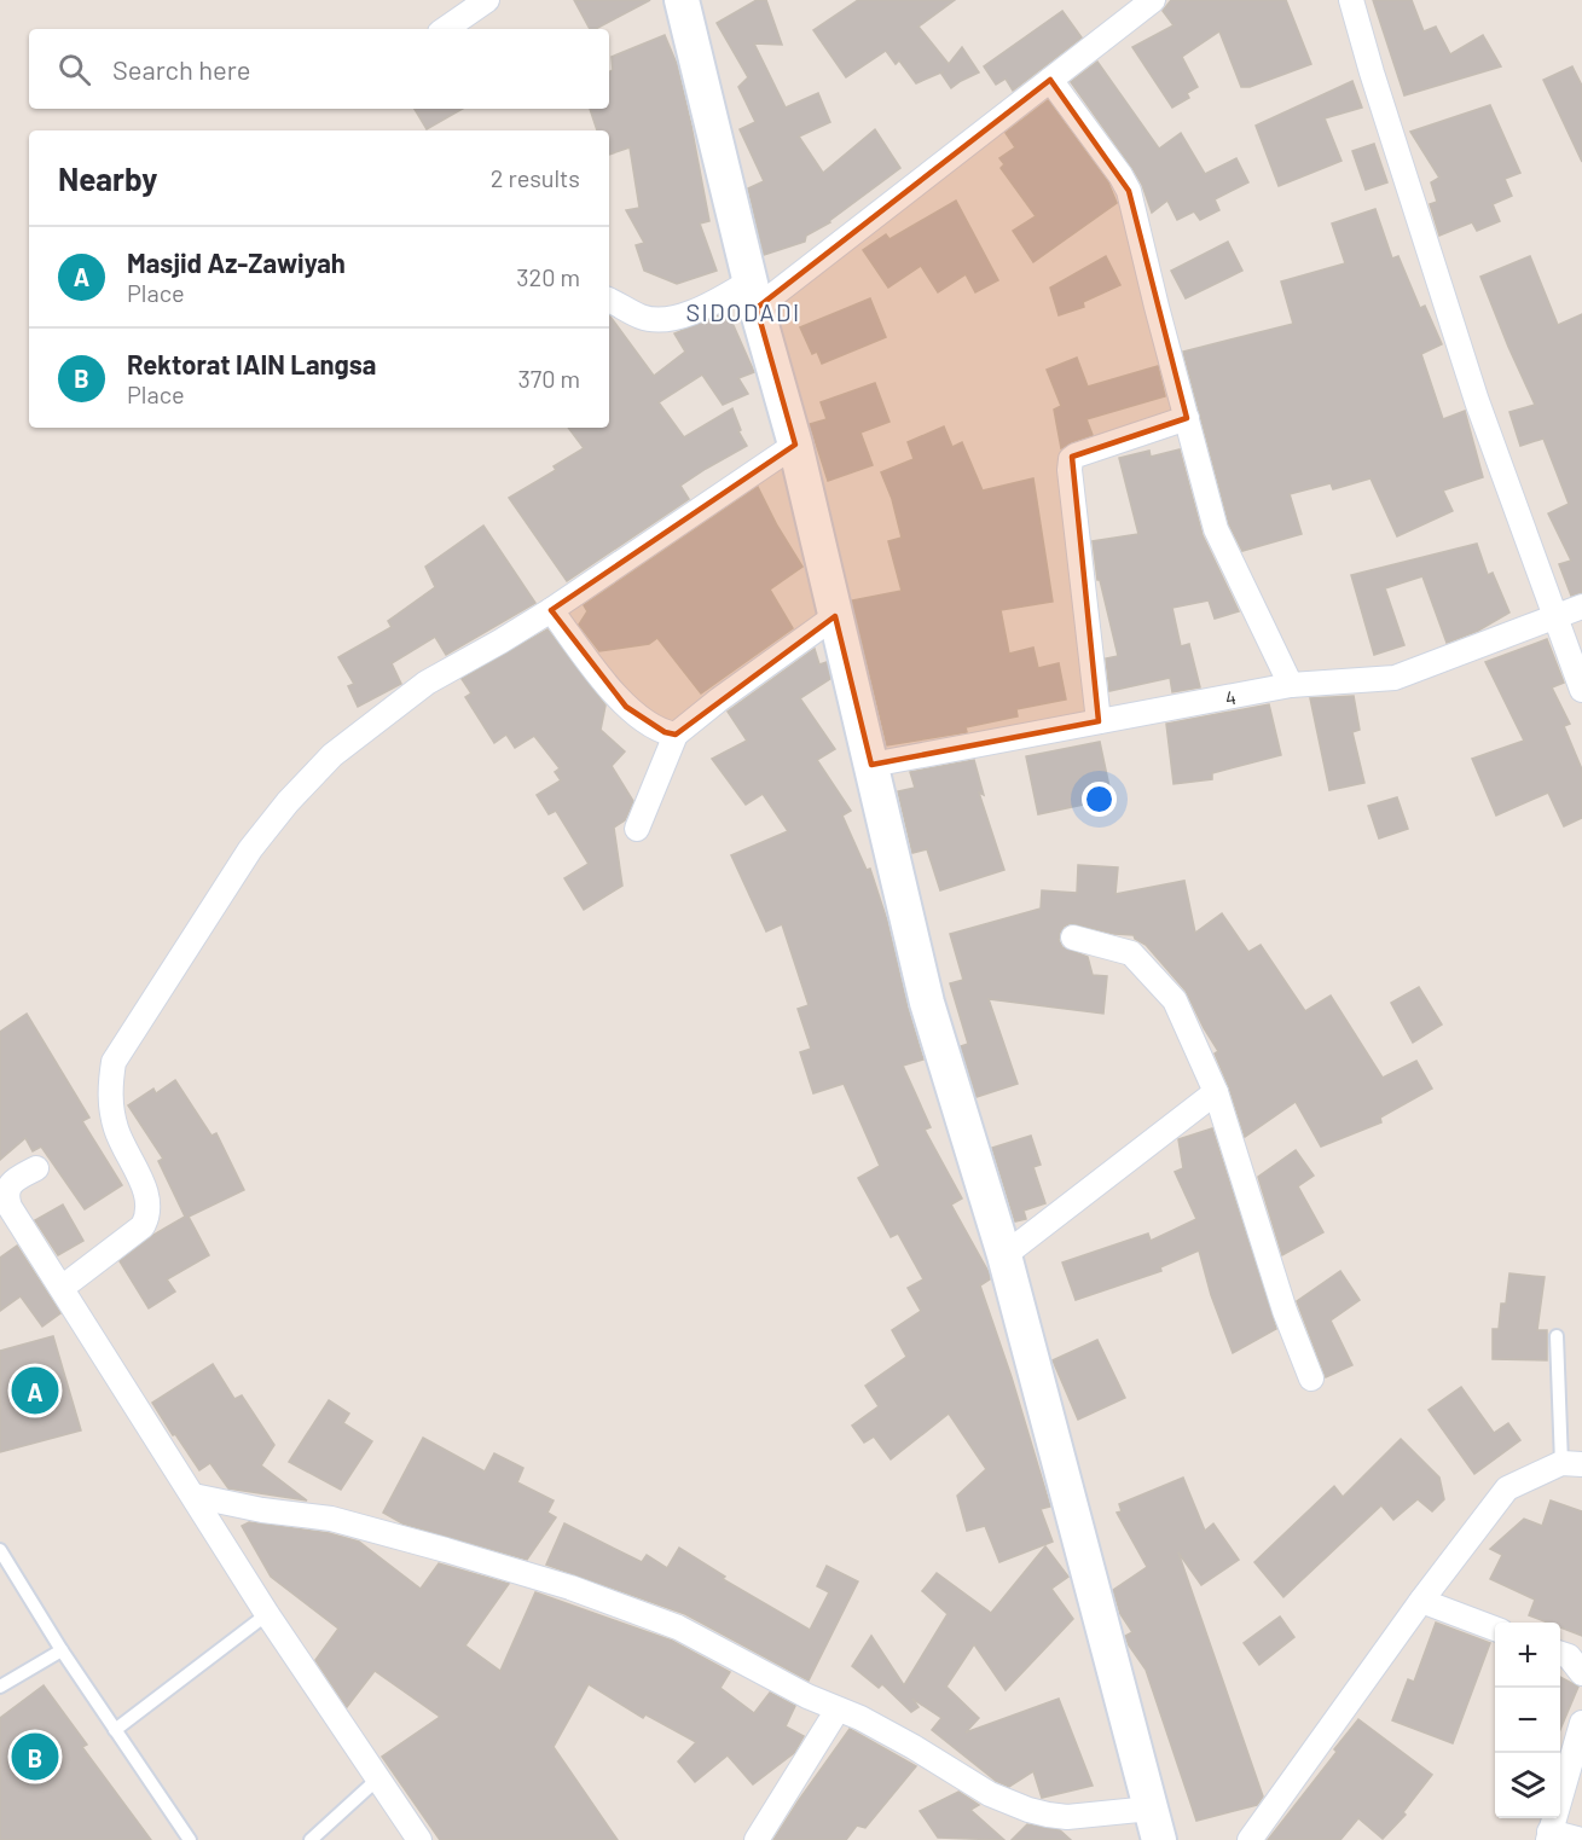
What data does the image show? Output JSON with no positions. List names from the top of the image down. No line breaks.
{"streets":{"street":["4"]},"districts":["SIDODADI"],"page":{"search":"Search here","heading":["Nearby","2 results"],"list":[{"mark":"A","name":"Masjid Az-Zawiyah","note":"Place","value":"320 m"},{"mark":"B","name":"Rektorat IAIN Langsa","note":"Place","value":"370 m"}],"pins":["A","B"],"map_buttons":["+","−"]}}
